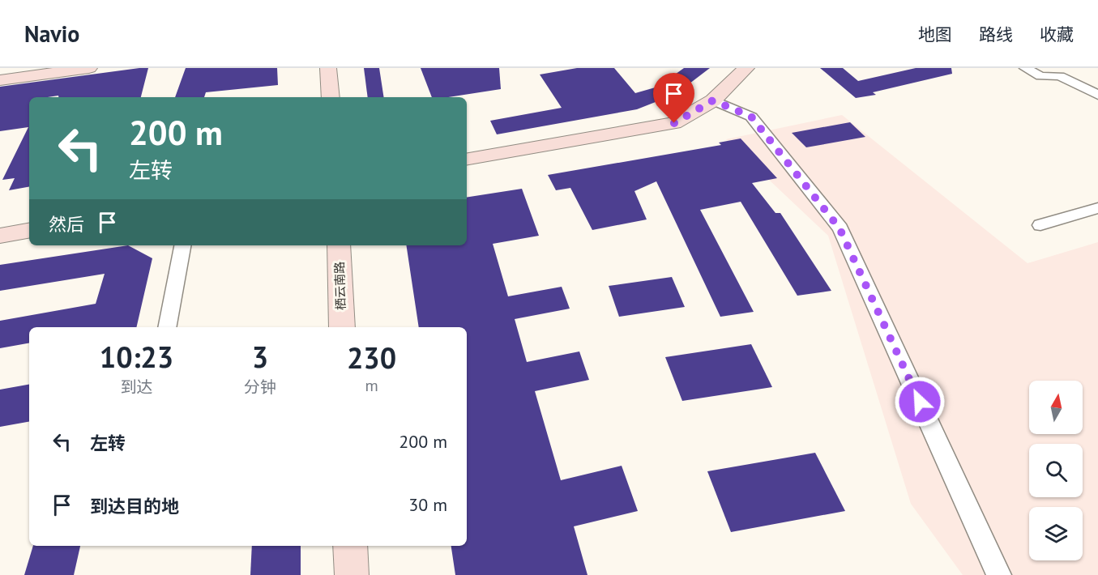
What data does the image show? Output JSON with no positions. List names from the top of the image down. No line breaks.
{"streets":{"street":["栖云南路"]},"north":"top","page":{"header":"Navio","nav":["地图","路线","收藏"],"turn":["200 m","左转"],"then":"然后","eta":["10:23","到达","3","分钟","230","m"],"list":[{"name":"左转","value":"200 m"},{"name":"到达目的地","value":"30 m"}]}}
